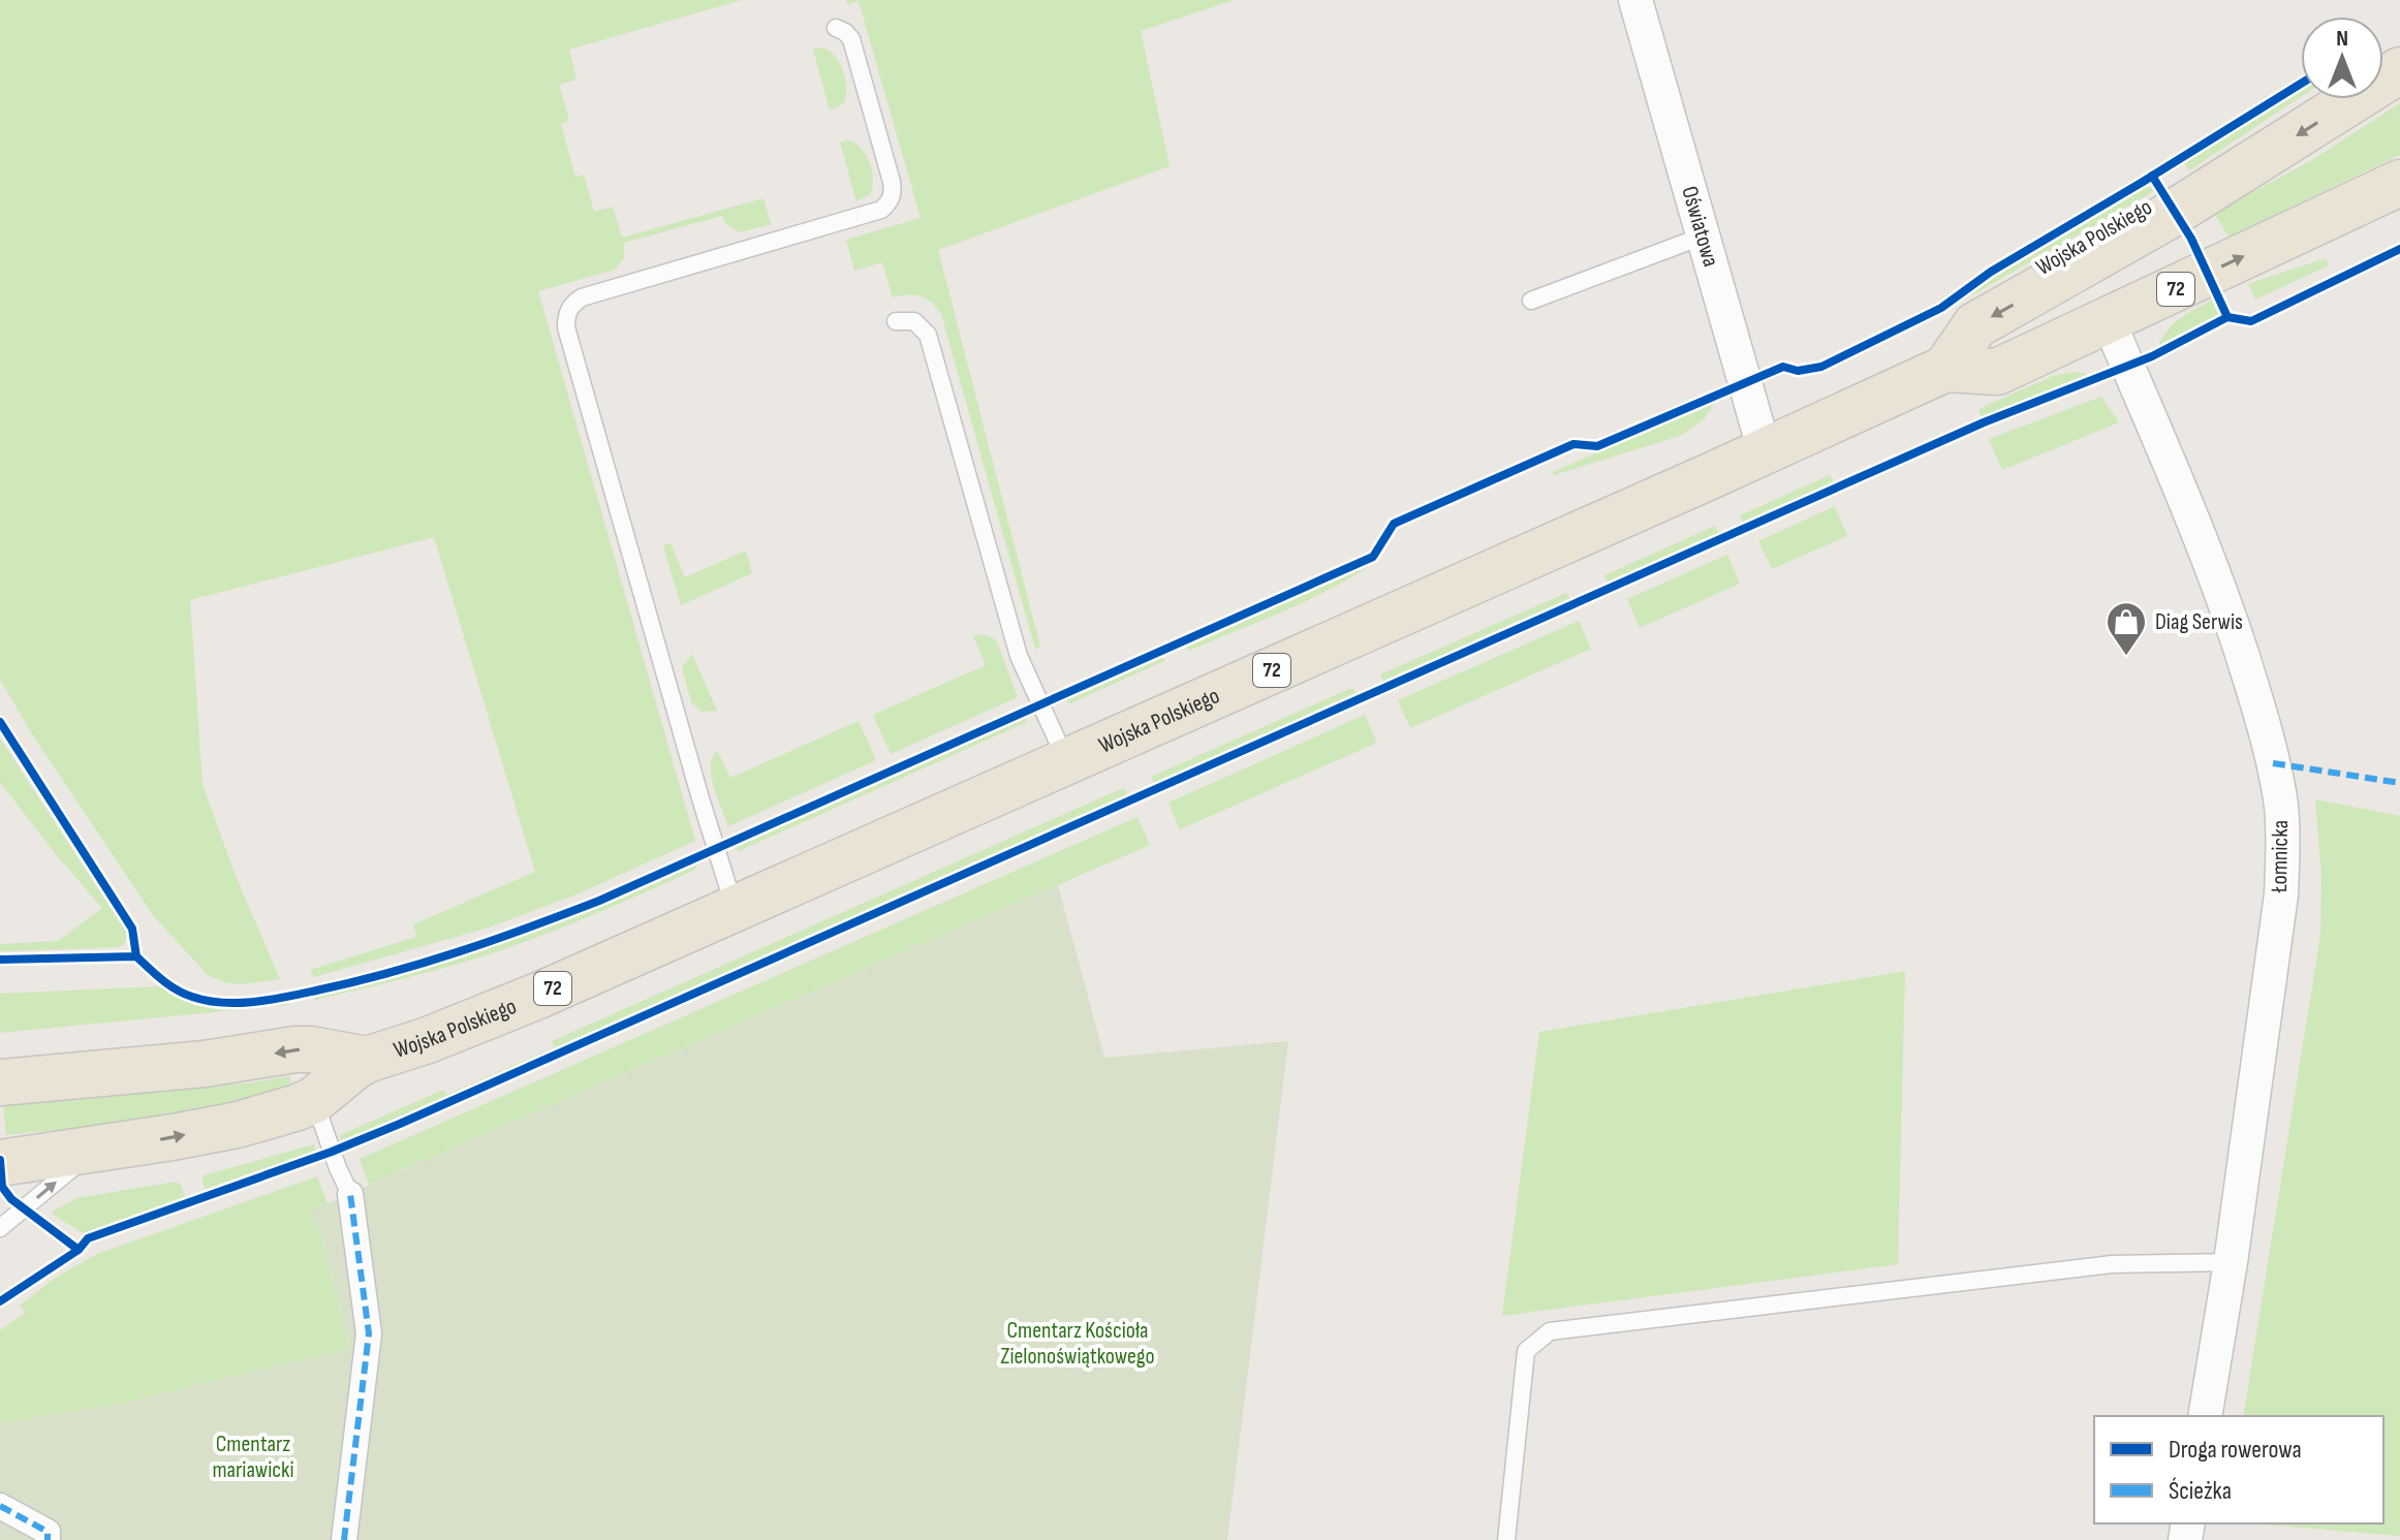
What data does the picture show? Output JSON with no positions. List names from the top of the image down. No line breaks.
{"streets":{"main road":["Wojska Polskiego","72"],"street":["Oświatowa","Łomnicka"]},"crossings":[["Oświatowa","Wojska Polskiego"],["Wojska Polskiego","Łomnicka"]],"parks":["Cmentarz Kościoła Zielonoświątkowego","Cmentarz mariawicki"],"places":{"shop":["Diag Serwis"]},"legend":["Droga rowerowa","Ścieżka"],"north":"top"}
